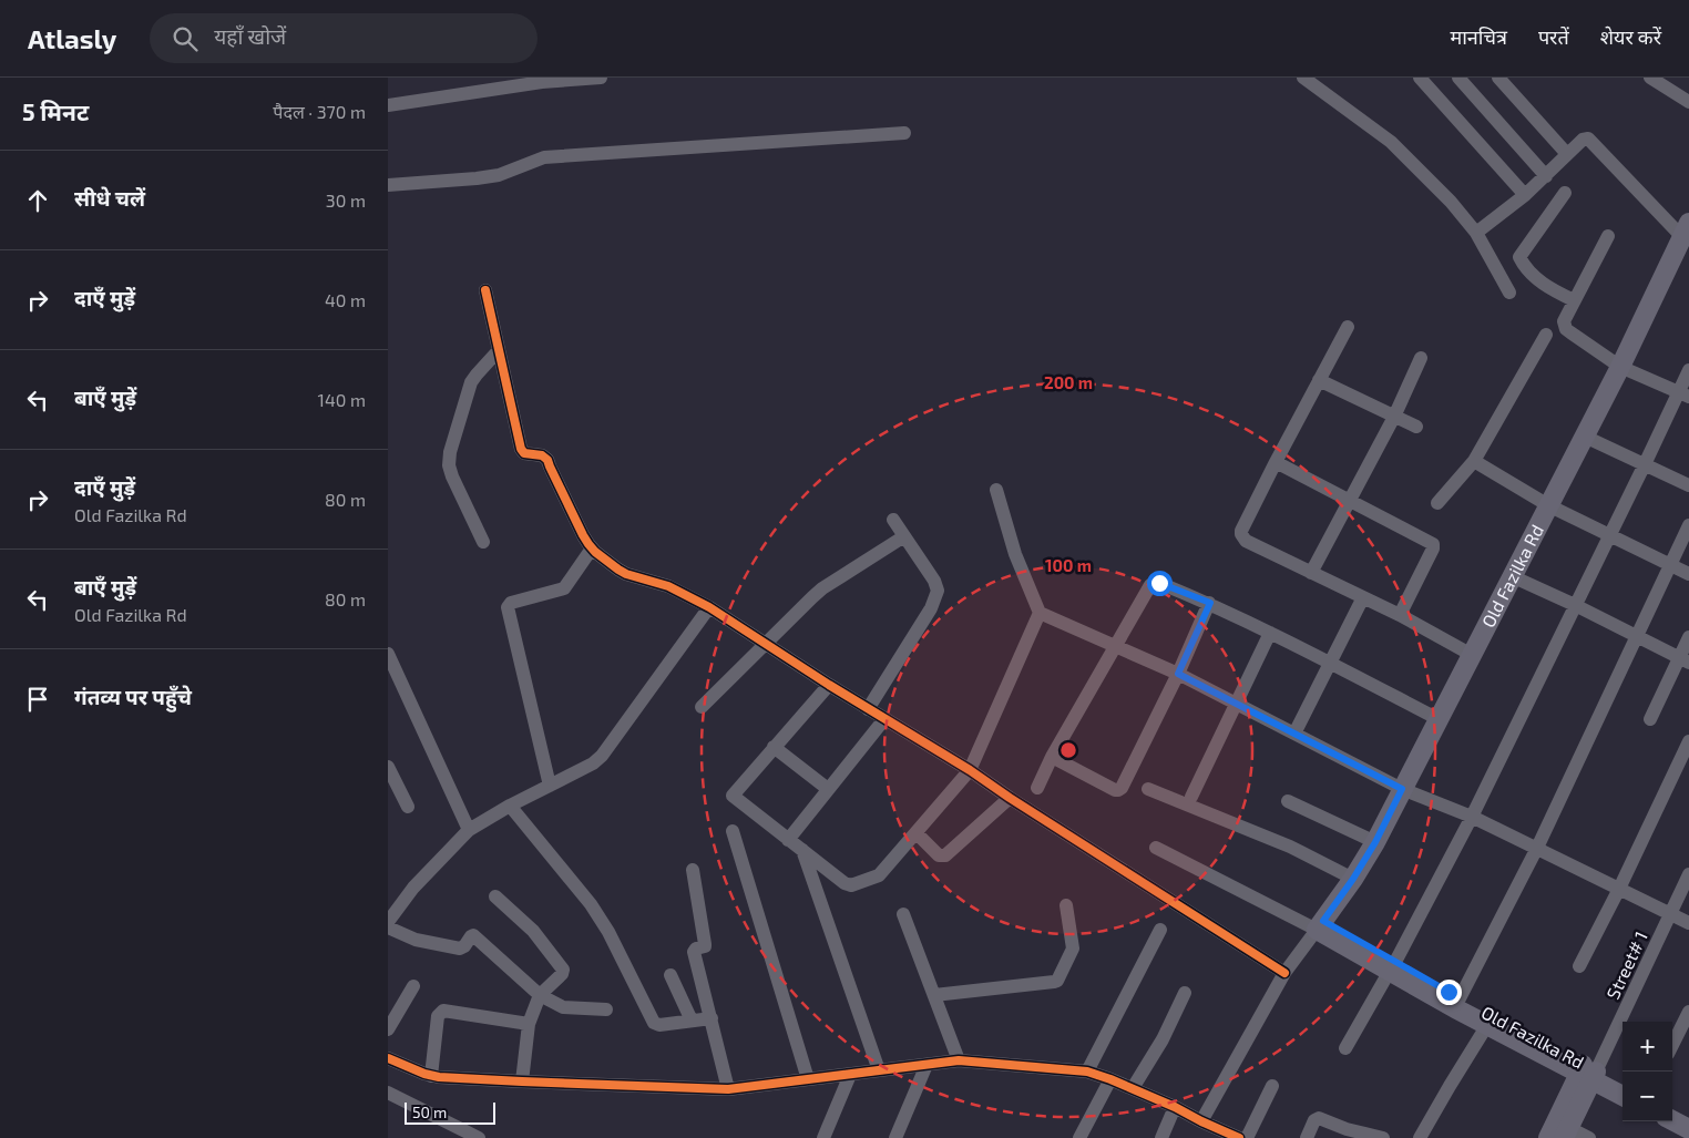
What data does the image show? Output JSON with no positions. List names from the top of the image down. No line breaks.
{"streets":{"main road":["Old Fazilka Rd"],"street":["Street# 1"]},"crossings":[["Old Fazilka Rd","Street# 1"]],"scale_bar":"50 m","page":{"header":"Atlasly","search":"यहाँ खोजें","nav":["मानचित्र","परतें","शेयर करें"],"heading":["5 मिनट","पैदल · 370 m"],"list":[["सीधे चलें","30 m"],["दाएँ मुड़ें","40 m"],["बाएँ मुड़ें","140 m"],["दाएँ मुड़ें","Old Fazilka Rd","80 m"],["बाएँ मुड़ें","Old Fazilka Rd","80 m"],"गंतव्य पर पहुँचे"],"map_buttons":["+","−"],"scale":"50 m"},"rings":["200 m","100 m"]}
